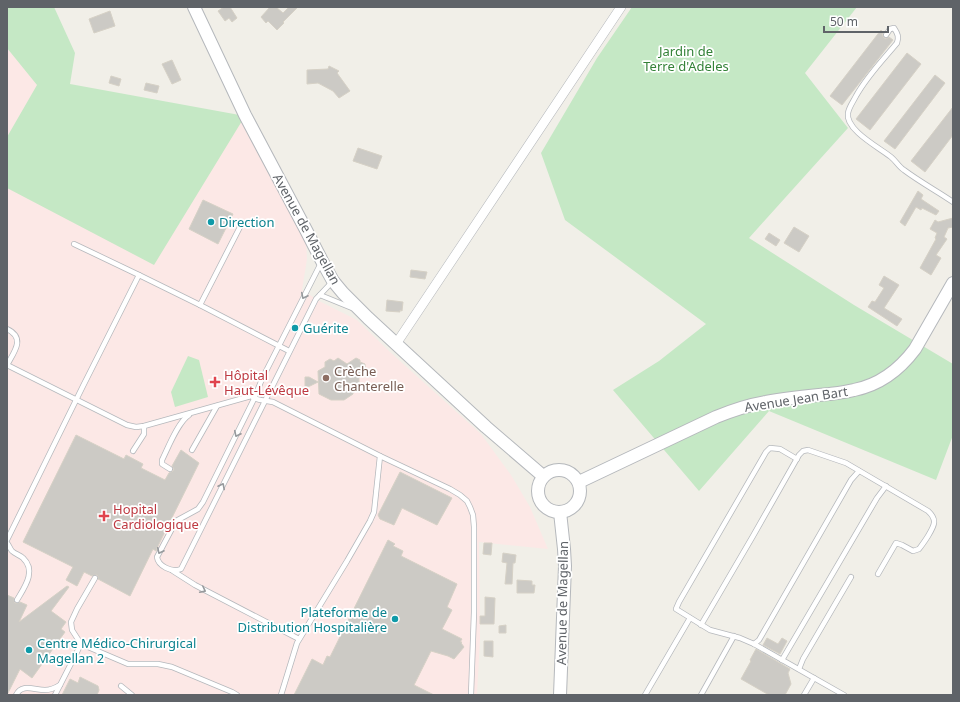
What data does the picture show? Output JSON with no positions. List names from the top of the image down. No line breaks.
{"streets":{"street":["Avenue de Magellan","Avenue Jean Bart"]},"crossings":[["Avenue de Magellan","Avenue Jean Bart"]],"parks":["Jardin de Terre d'Adeles"],"places":{"other":["Direction","Guérite","Crèche Chanterelle","Plateforme de Distribution Hospitalière","Centre Médico-Chirurgical Magellan 2"],"health":["Hôpital Haut-Lévêque","Hopital Cardiologique"]},"scale_bar":"50 m"}
